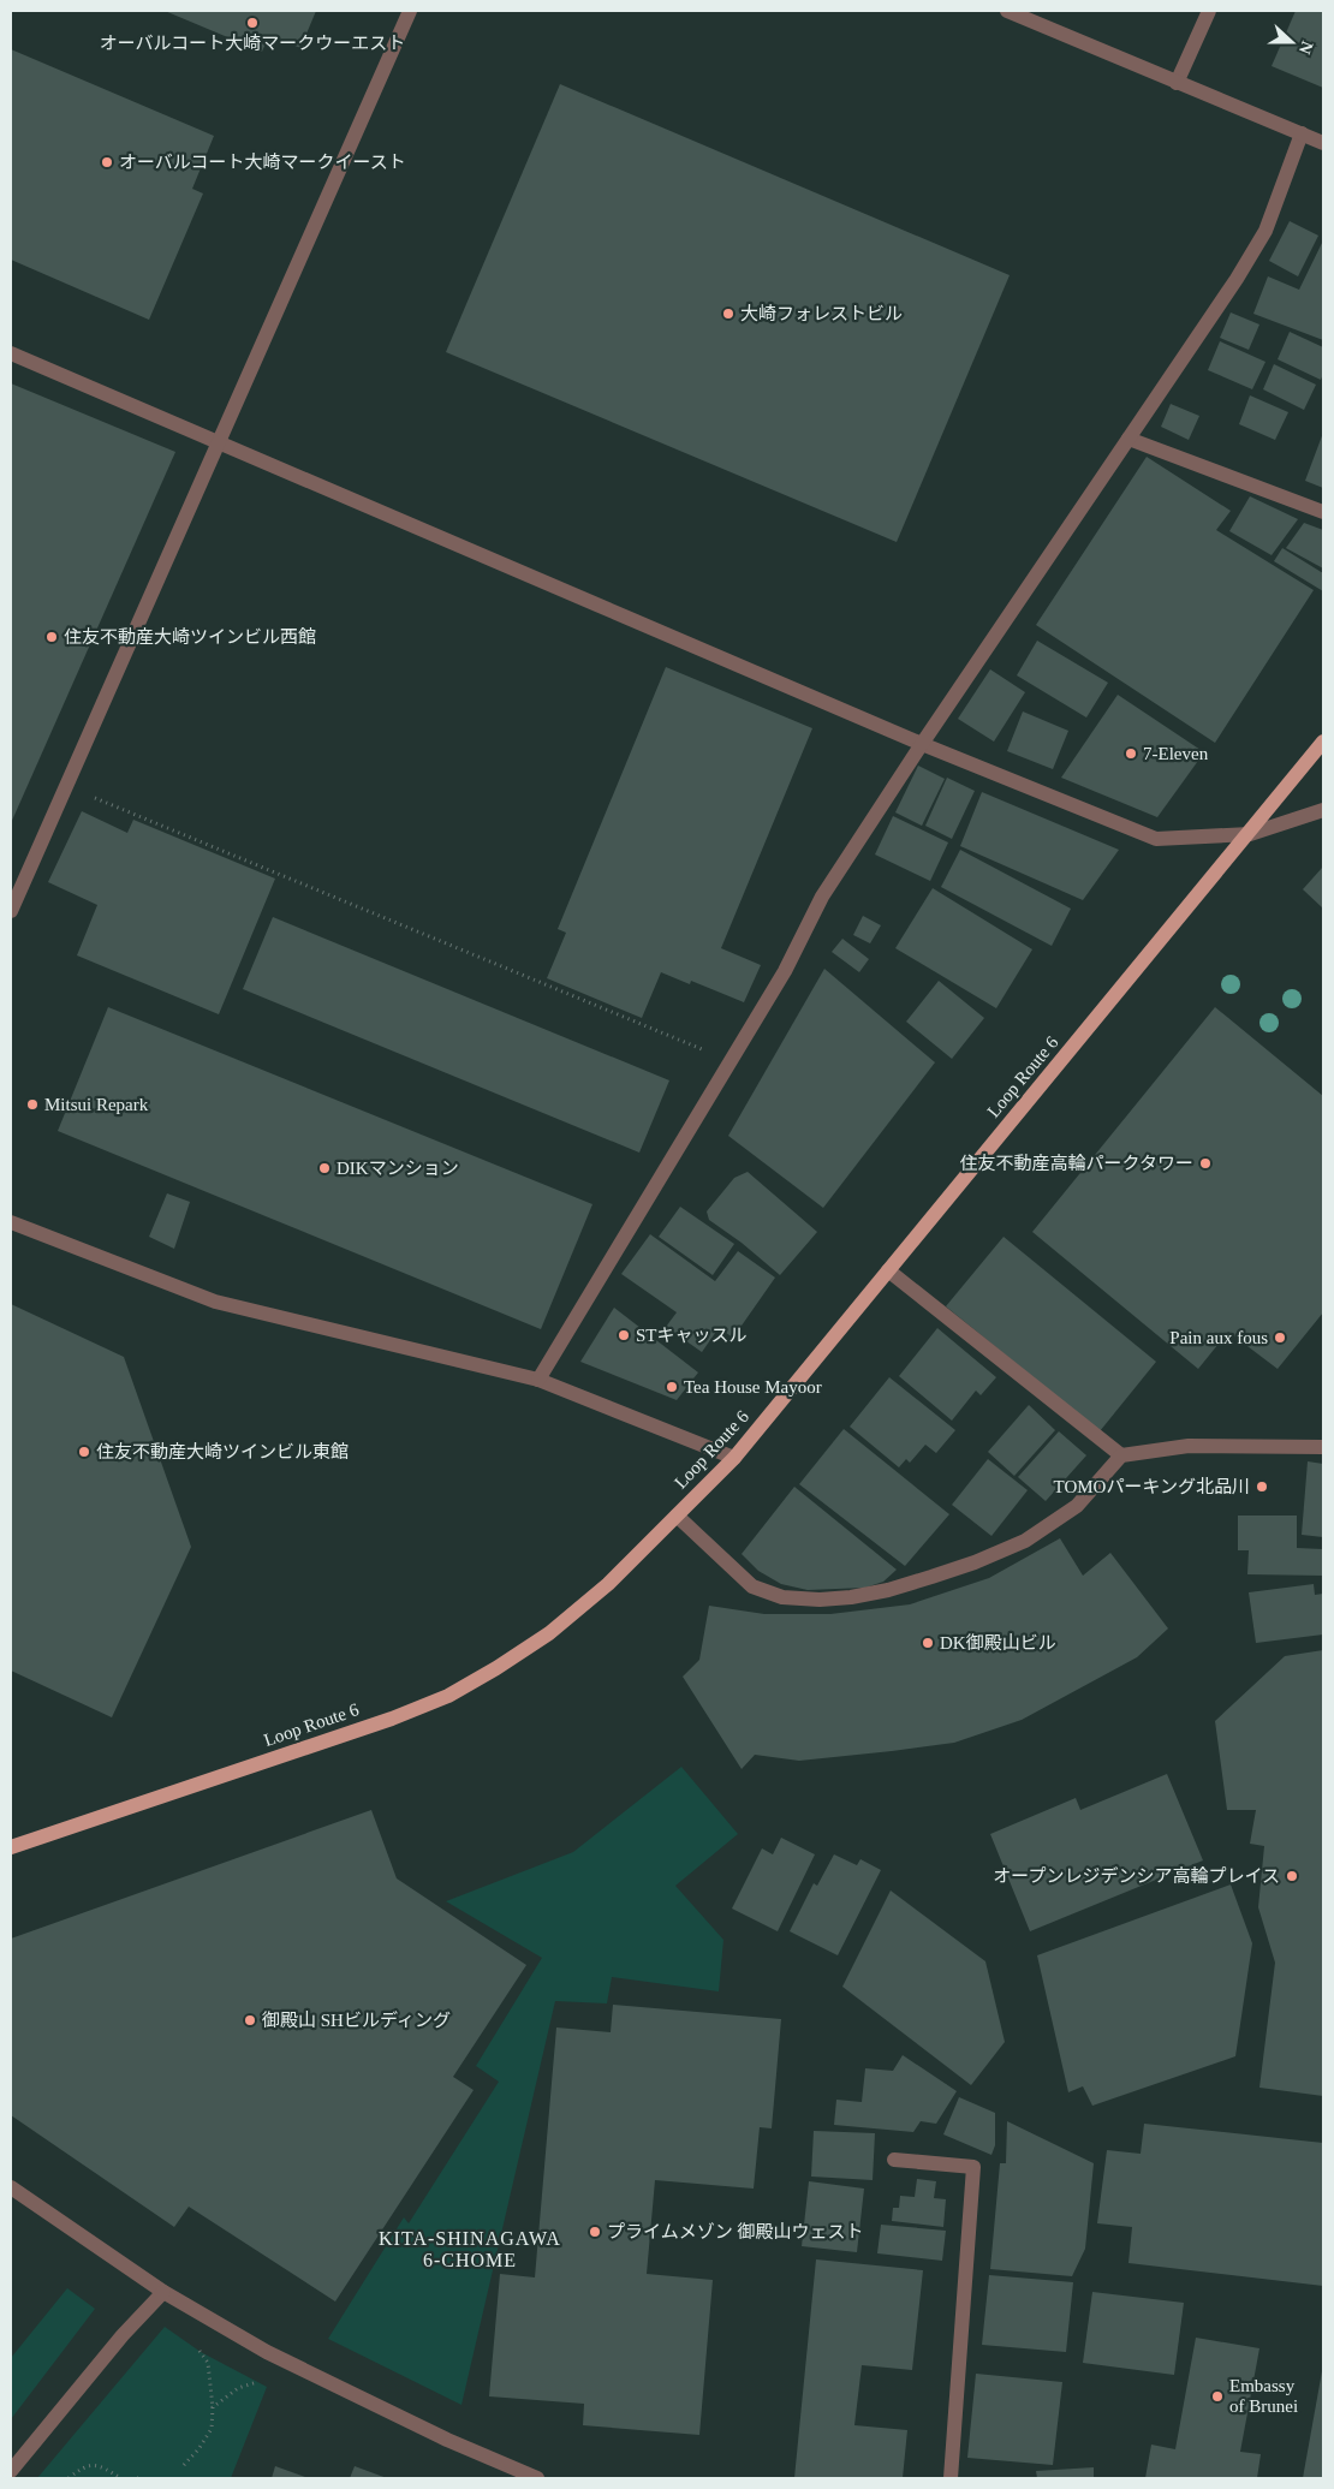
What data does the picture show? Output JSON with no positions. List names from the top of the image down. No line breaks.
{"streets":{"main road":["Loop Route 6"]},"districts":["KITA-SHINAGAWA 6-CHOME"],"places":["オーバルコート大崎マークウーエスト","オーバルコート大崎マークイースト","大崎フォレストビル","住友不動産大崎ツインビル西館","7-Eleven","Mitsui Repark","住友不動産高輪パークタワー","DIKマンション","STキャッスル","Pain aux fous","Tea House Mayoor","住友不動産大崎ツインビル東館","TOMOパーキング北品川","DK御殿山ビル","オープンレジデンシア高輪プレイス","御殿山 SHビルディング","プライムメゾン 御殿山ウェスト","Embassy of Brunei"],"north":"right"}
